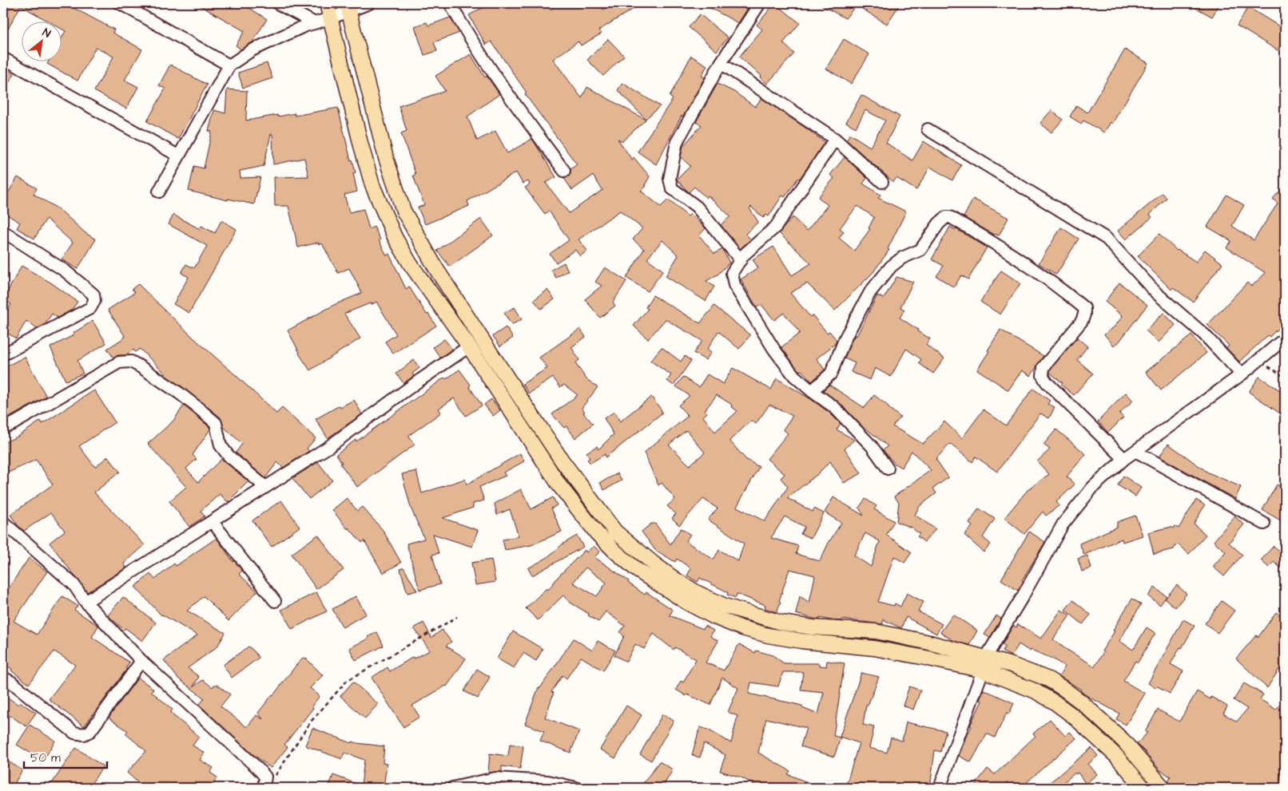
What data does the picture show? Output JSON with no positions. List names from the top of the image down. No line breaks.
{"scale_bar":"50 m","north":"top right"}
